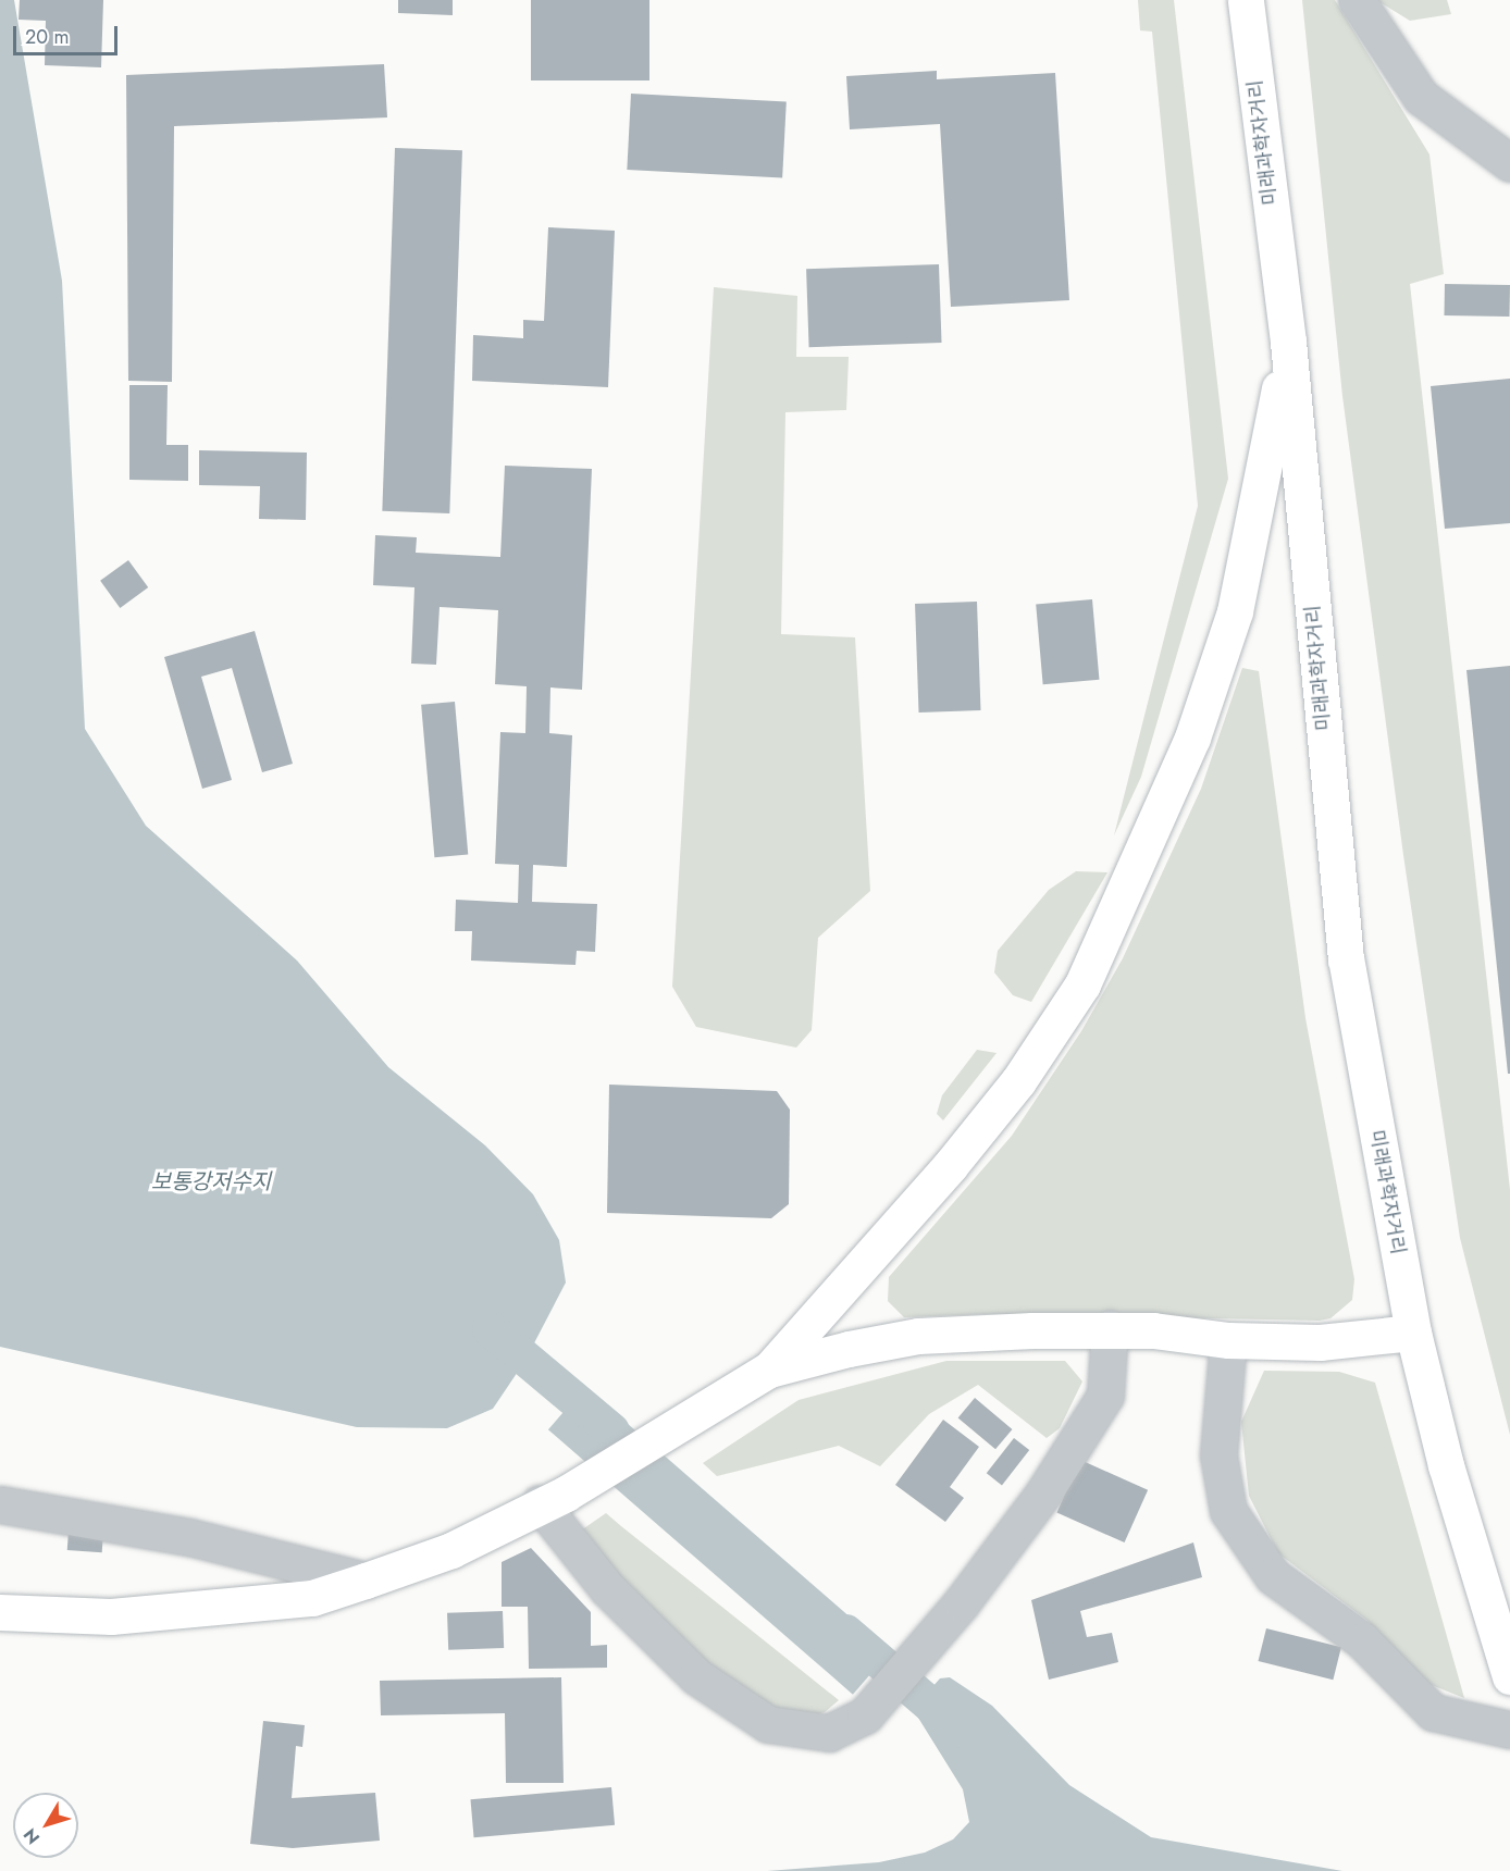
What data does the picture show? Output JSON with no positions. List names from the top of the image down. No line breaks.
{"streets":{"main road":["미래과학자거리"]},"water":["보통강저수지"],"scale_bar":"20 m","north":"bottom left"}
